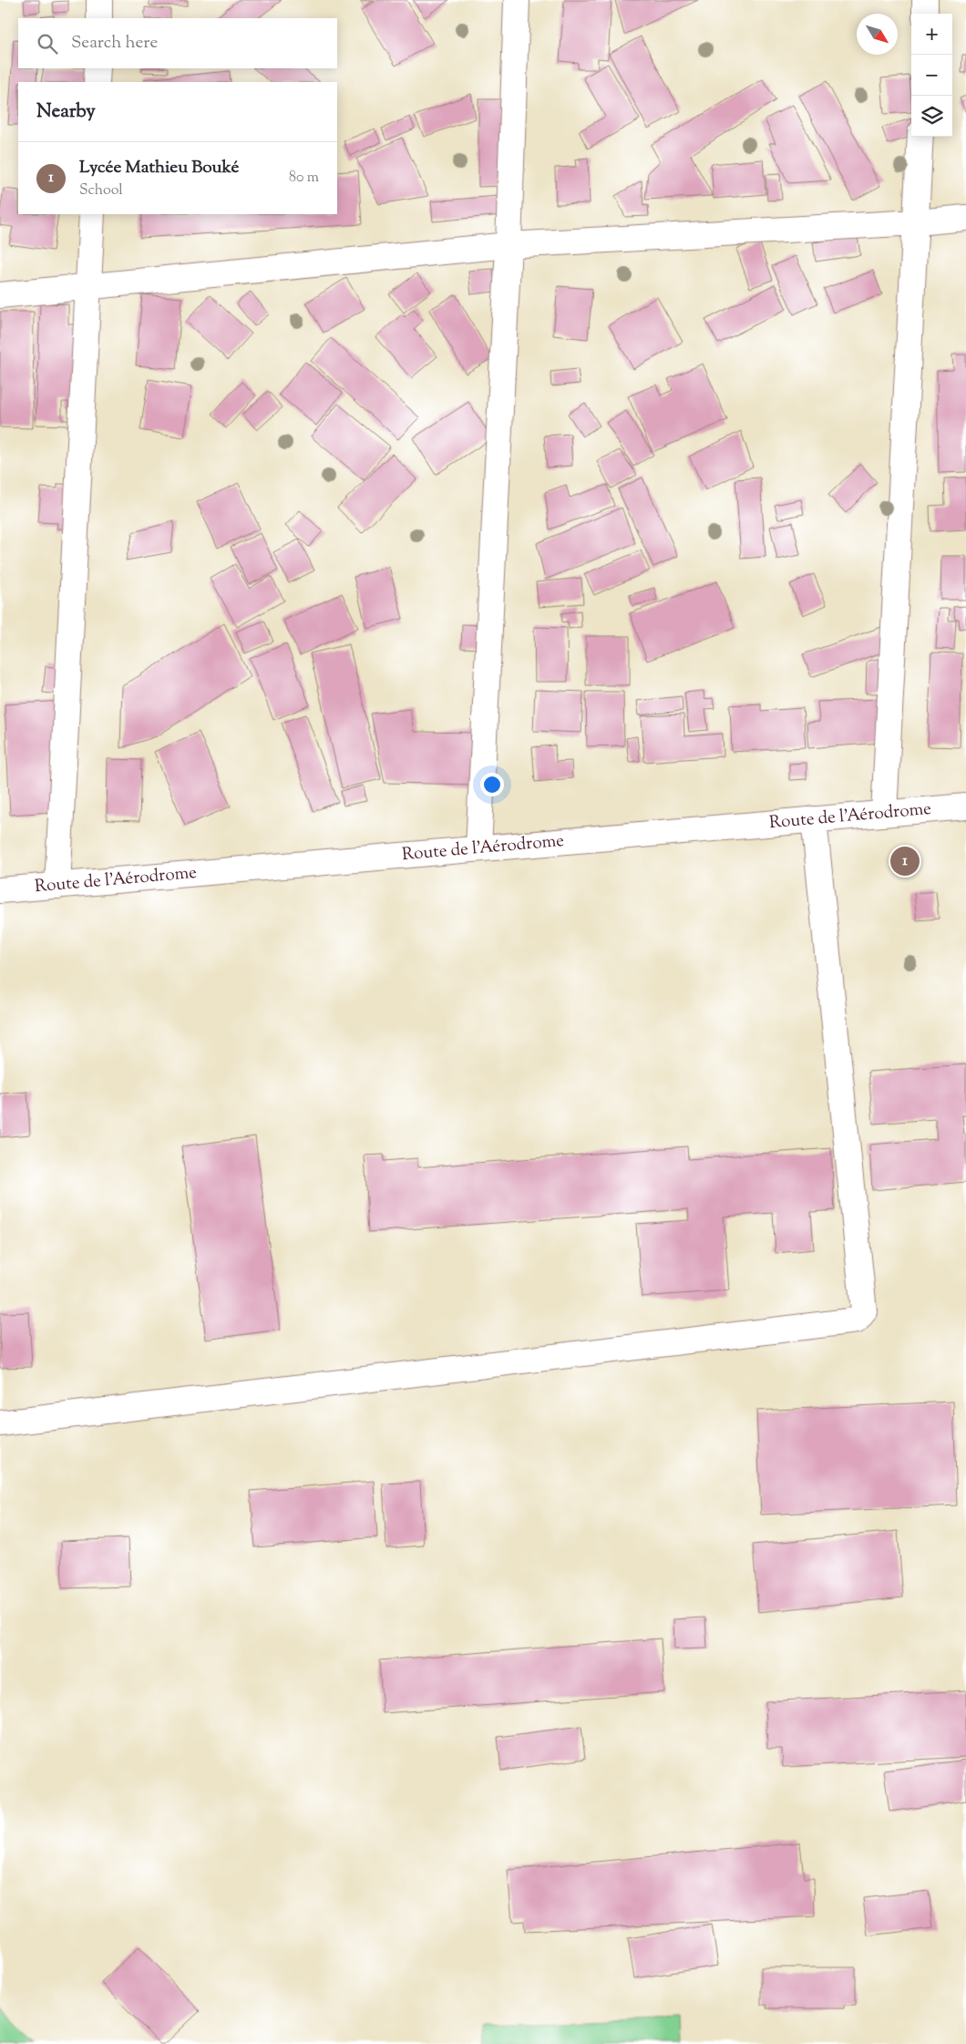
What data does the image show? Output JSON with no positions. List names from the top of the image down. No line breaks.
{"streets":{"street":["Route de l'Aérodrome"]},"north":"bottom right","page":{"map_buttons":["+","−"],"search":"Search here","heading":"Nearby","list":[{"mark":"1","name":"Lycée Mathieu Bouké","note":"School","value":"80 m"}],"pins":"1"}}
